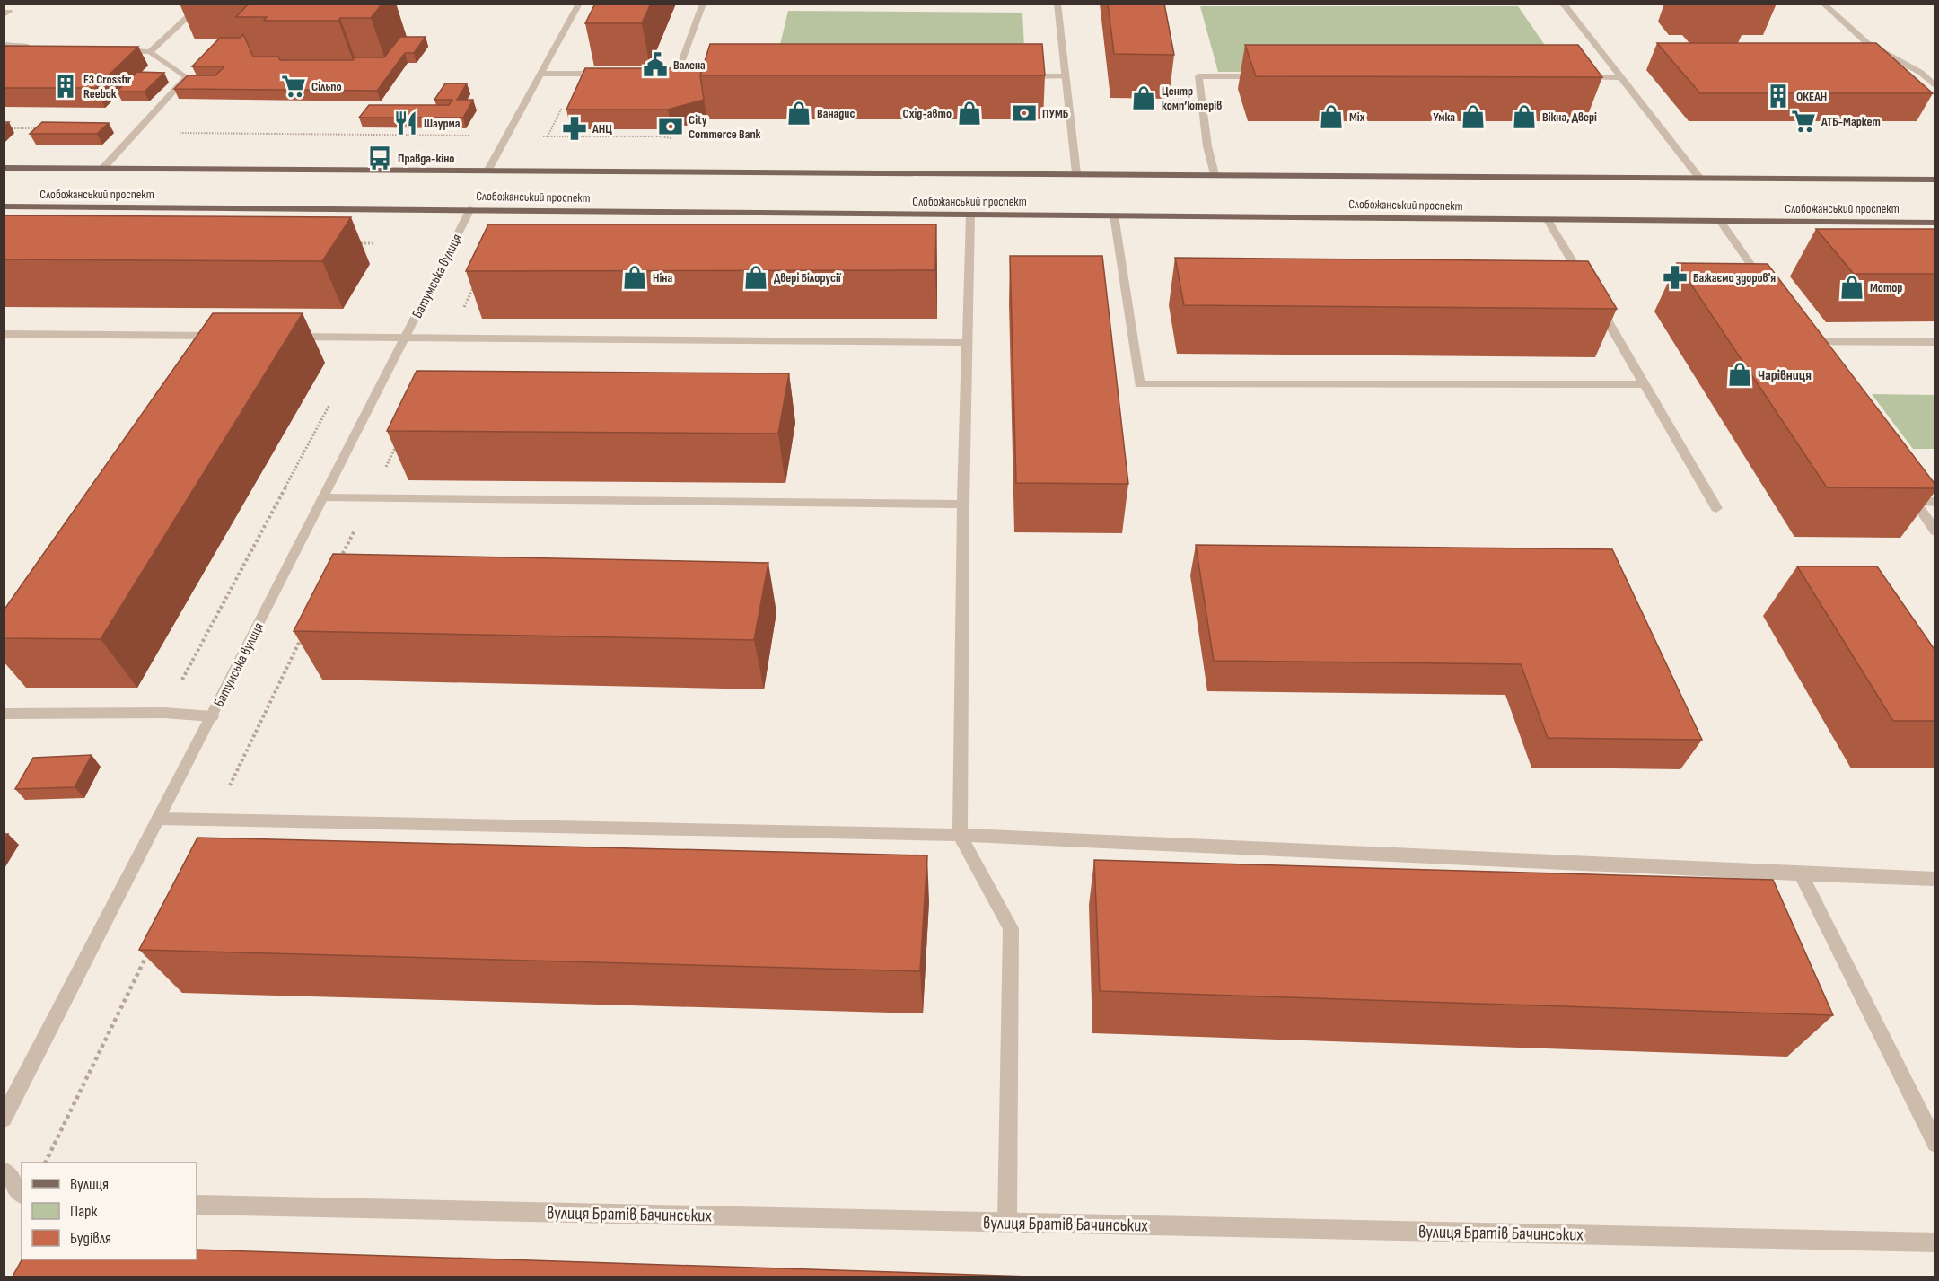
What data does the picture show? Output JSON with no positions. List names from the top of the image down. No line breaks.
{"streets":{"main road":["Слобожанський проспект"],"street":["Батумська вулиця","вулиця Братів Бачинських"]},"crossings":[["Слобожанський проспект","Батумська вулиця"]],"places":{"public building":["Валена"],"building":["F3 Crossfir Reebok","ОКЕАН"],"supermarket":["Сільпо","АТБ-Маркет"],"shop":["Центр комп’ютерів","Ванадис","Схід-авто","Mix","Умка","Вікна, Двері","Ніна","Двері Білорусії","Мотор","Чарівниця"],"bank":["ПУМБ","City Commerce Bank"],"restaurant":["Шаурма"],"pharmacy":["АНЦ","Бажаємо здоров'я"],"bus stop":["Правда-кіно"]},"legend":["Вулиця","Парк","Будівля"]}
